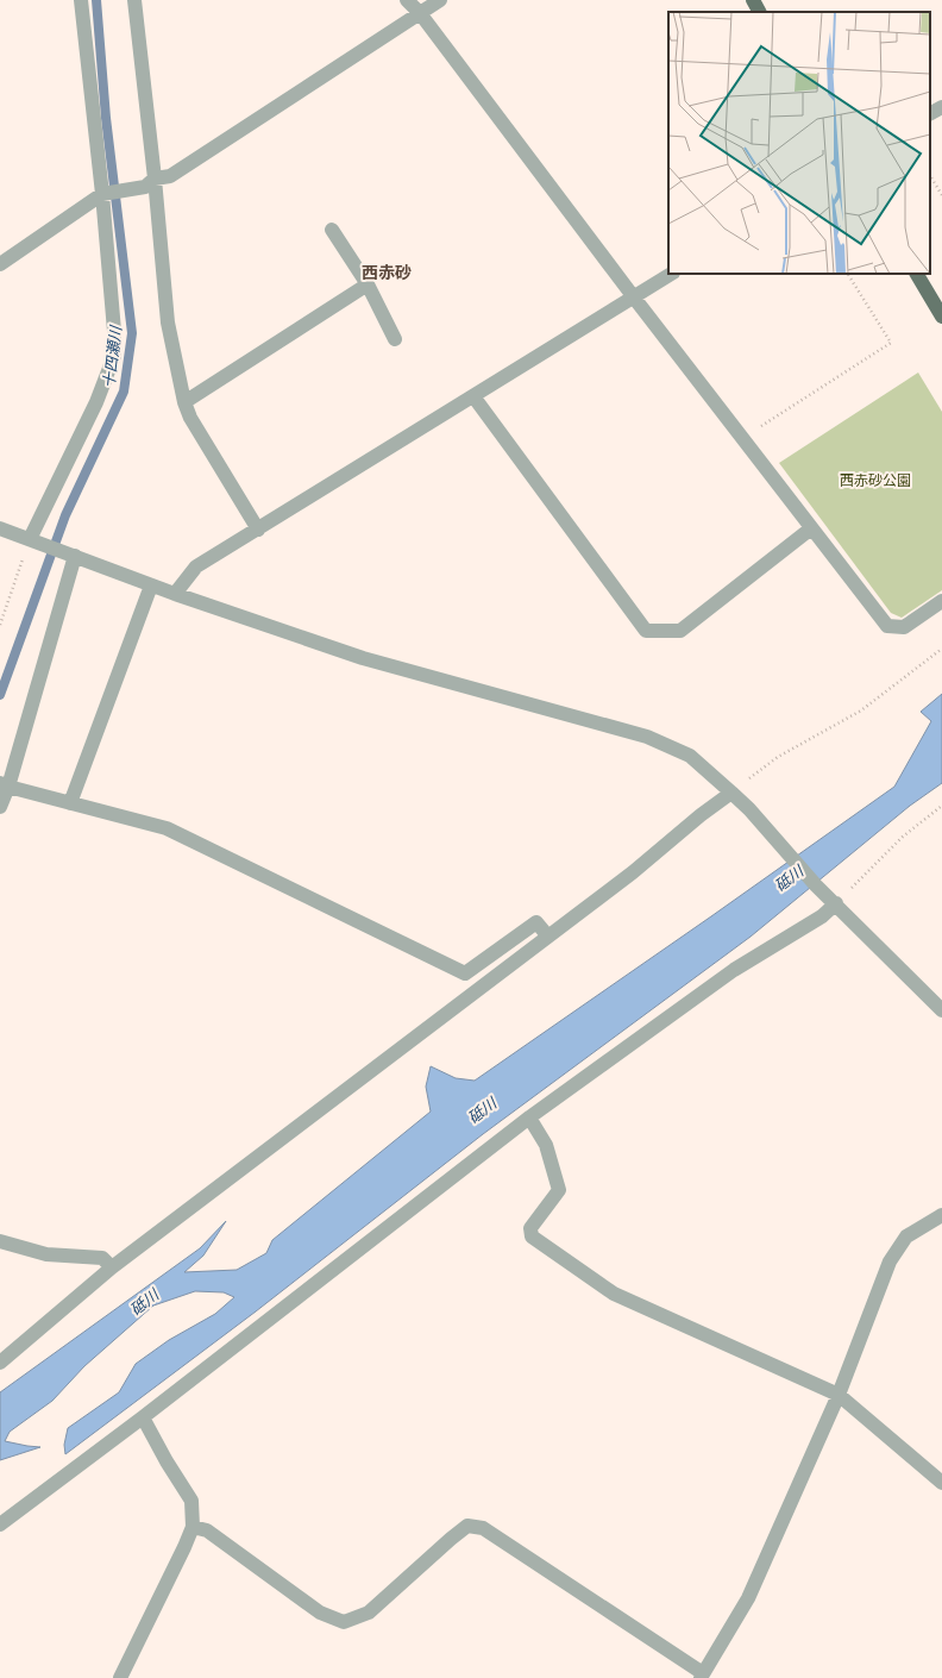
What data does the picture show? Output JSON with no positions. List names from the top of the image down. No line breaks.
{"districts":["西赤砂"],"water":["十四瀬川","砥川"],"parks":["西赤砂公園"]}
